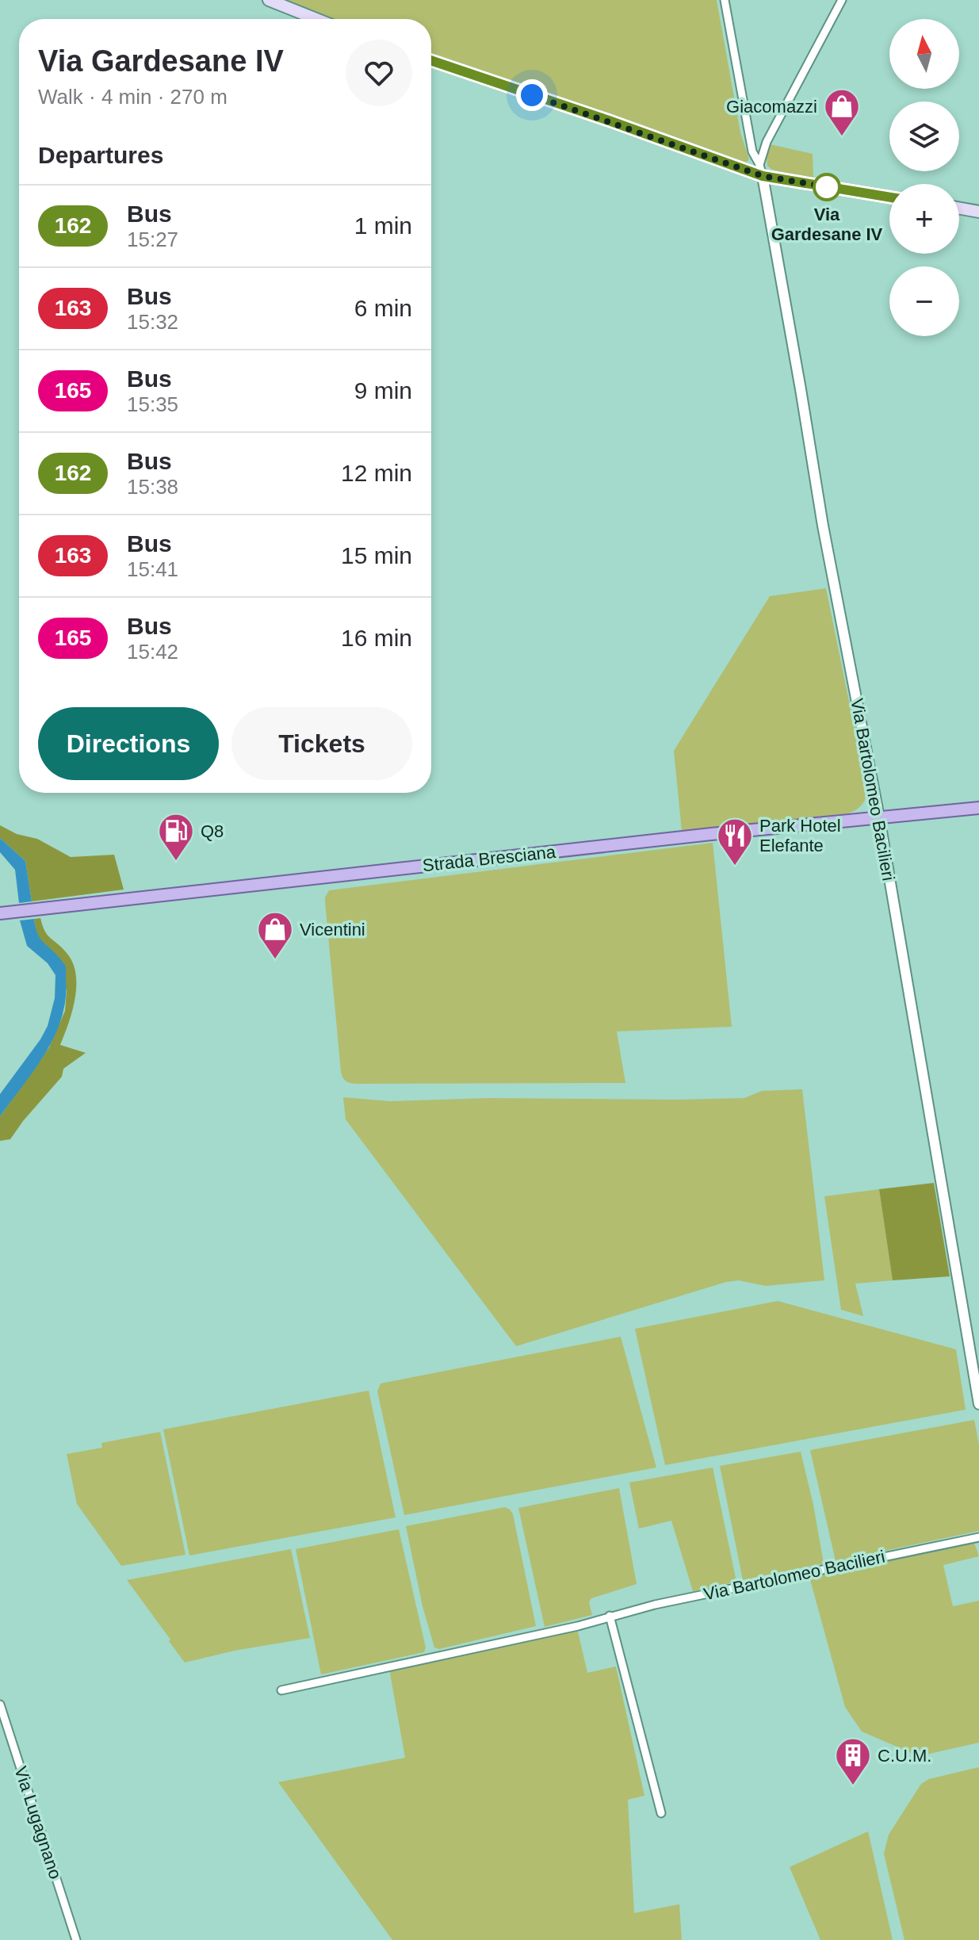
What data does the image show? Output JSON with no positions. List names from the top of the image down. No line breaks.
{"streets":{"main road":["Strada Bresciana"],"street":["Via Bartolomeo Bacilieri","Via Lugagnano"]},"crossings":[["Via Bartolomeo Bacilieri","Strada Bresciana"]],"places":{"shop":["Giacomazzi","Vicentini"],"other":["Via Gardesane IV"],"fuel station":["Q8"],"restaurant":["Park Hotel Elefante"],"building":["C.U.M."]},"lines":["bus line 162"],"north":"top","page":{"map_buttons":["+","−"],"heading":[["Via Gardesane IV","Walk · 4 min · 270 m"],"Departures"],"list":[{"mark":"162","name":"Bus","note":"15:27","value":"1 min"},{"mark":"163","name":"Bus","note":"15:32","value":"6 min"},{"mark":"165","name":"Bus","note":"15:35","value":"9 min"},{"mark":"162","name":"Bus","note":"15:38","value":"12 min"},{"mark":"163","name":"Bus","note":"15:41","value":"15 min"},{"mark":"165","name":"Bus","note":"15:42","value":"16 min"}],"buttons":["Directions","Tickets"]}}
